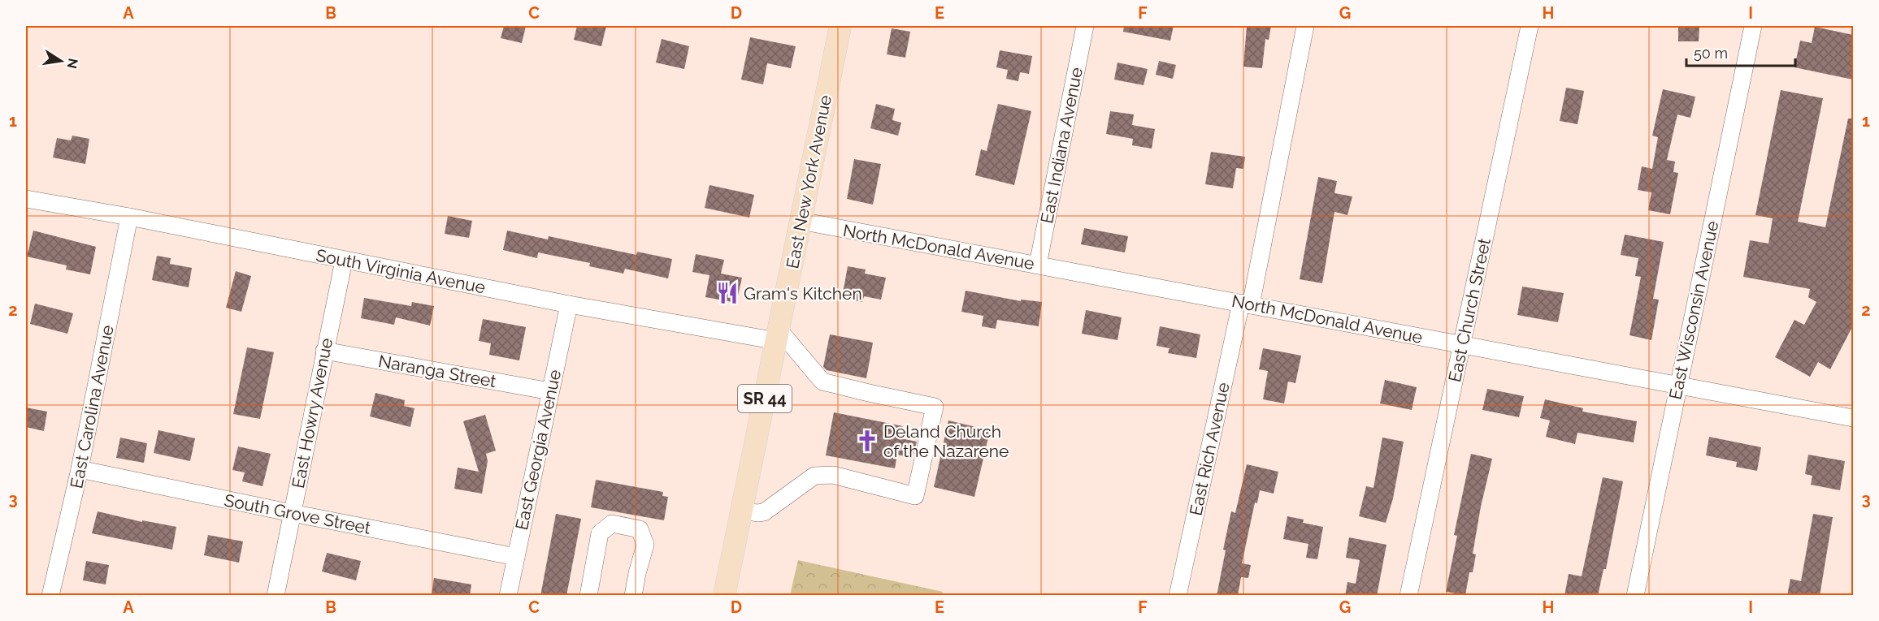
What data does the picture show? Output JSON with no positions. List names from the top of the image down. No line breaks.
{"streets":{"main road":["East New York Avenue","SR 44"],"street":["East Indiana Avenue","North McDonald Avenue","South Virginia Avenue","East Church Street","East Wisconsin Avenue","Naranga Street","East Carolina Avenue","East Howry Avenue","East Rich Avenue","East Georgia Avenue","South Grove Street"]},"crossings":[["East Indiana Avenue","North McDonald Avenue"],["East New York Avenue","North McDonald Avenue"],["East New York Avenue","South Virginia Avenue"],["North McDonald Avenue","East Church Street"],["North McDonald Avenue","East Wisconsin Avenue"],["North McDonald Avenue","East Rich Avenue"],["South Virginia Avenue","East Carolina Avenue"],["South Virginia Avenue","East Howry Avenue"],["South Virginia Avenue","East Georgia Avenue"],["Naranga Street","East Howry Avenue"],["Naranga Street","East Georgia Avenue"],["East Carolina Avenue","South Grove Street"],["East Howry Avenue","South Grove Street"],["East Georgia Avenue","South Grove Street"]],"places":{"restaurant":["Gram's Kitchen"],"church":["Deland Church of the Nazarene"]},"scale_bar":"50 m","north":"right","grid":{"columns":["A","B","C","D","E","F","G","H","I"],"rows":["1","2","3"]}}
